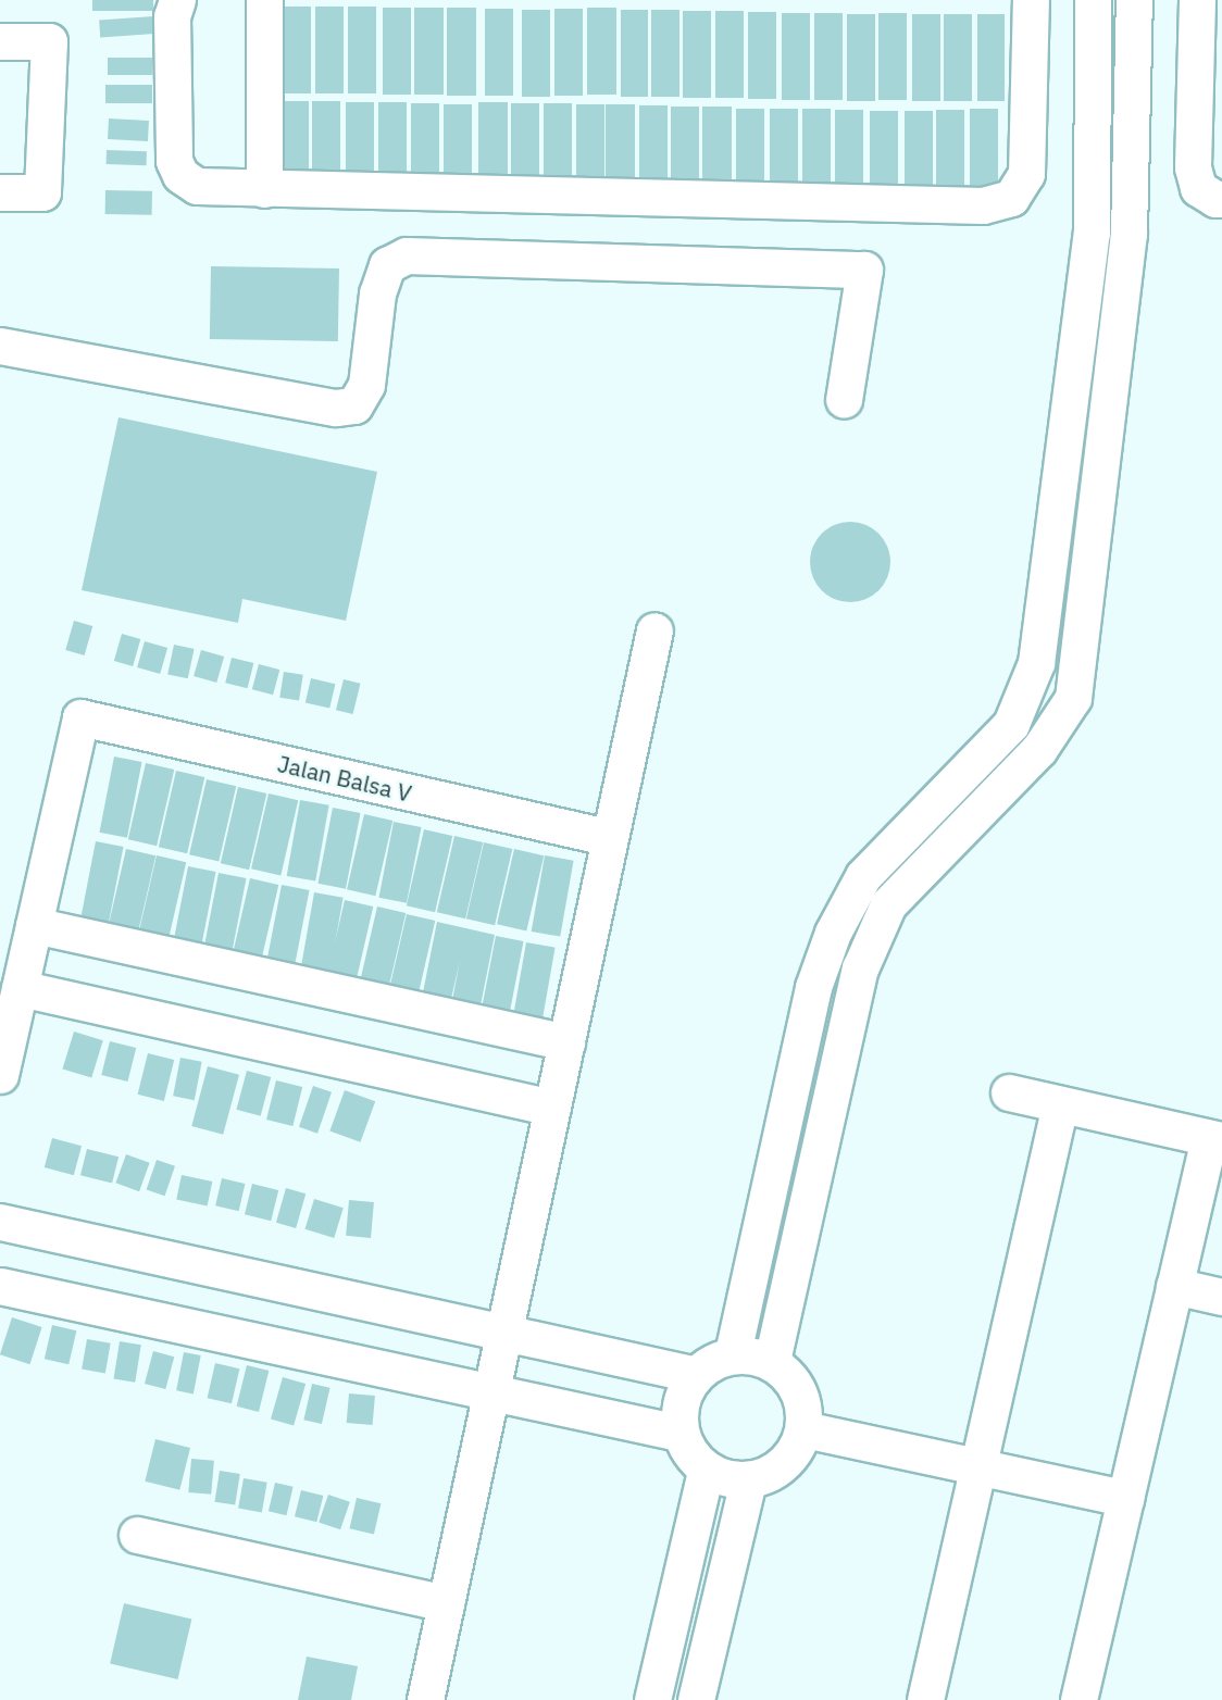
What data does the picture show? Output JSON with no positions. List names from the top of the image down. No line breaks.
{"streets":{"street":["Jalan Balsa V"]}}
